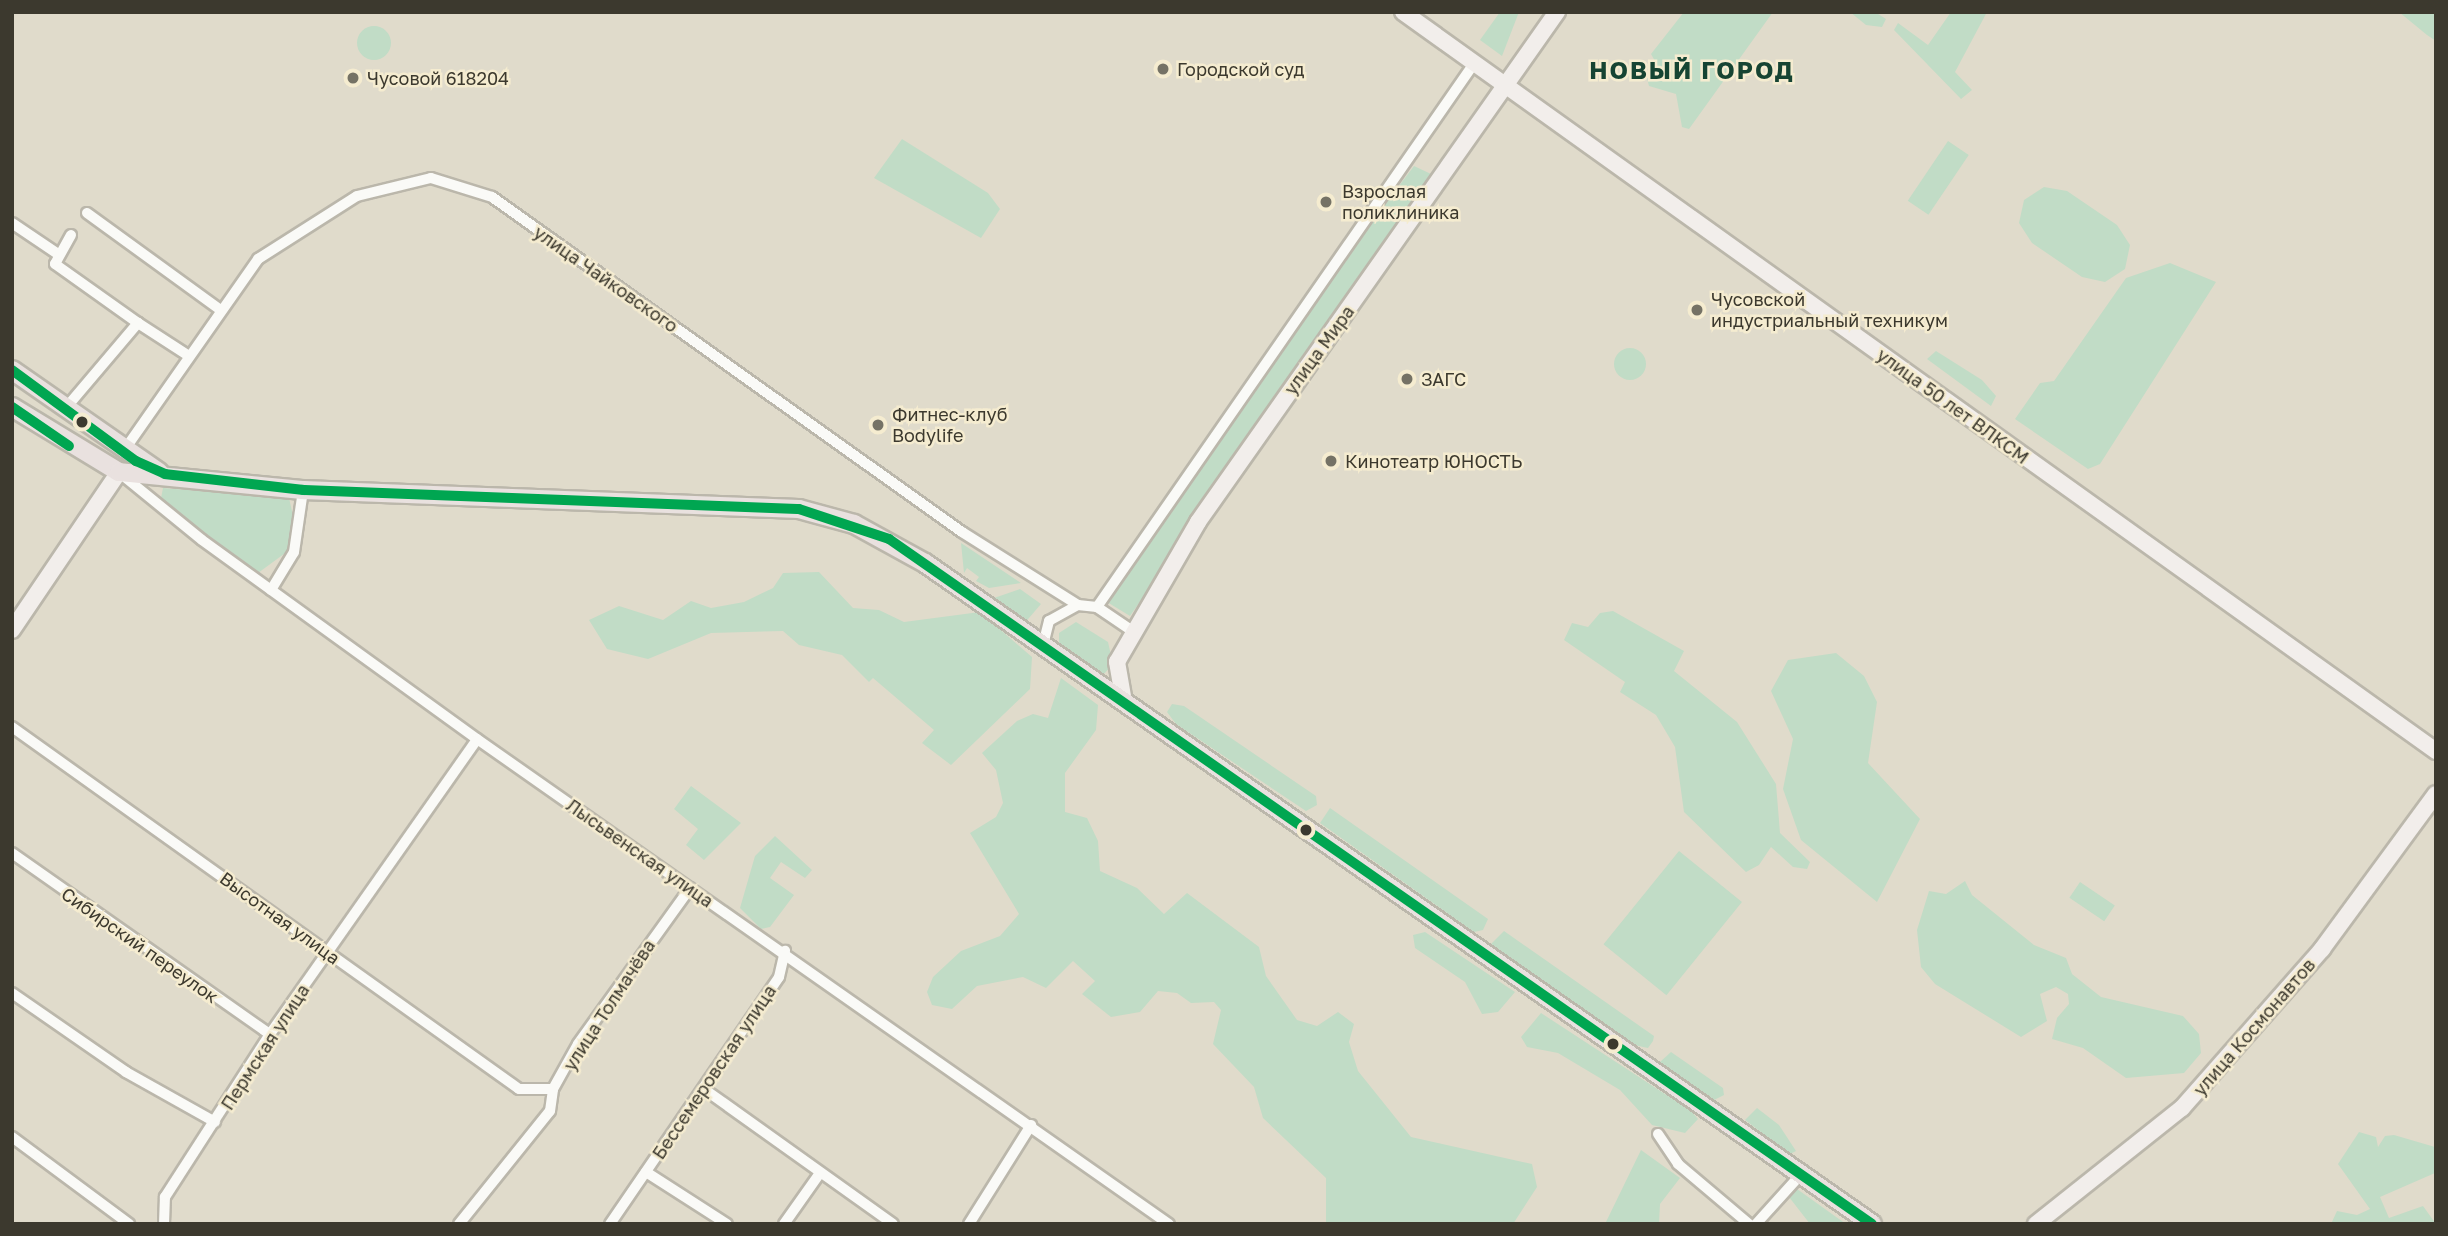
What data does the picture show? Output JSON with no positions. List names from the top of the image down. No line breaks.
{"streets":{"main road":["Лысьвенская улица"],"street":["улица Чайковского","улица Мира","улица 50 лет ВЛКСМ","Высотная улица","Сибирский переулок","улица Толмачёва","улица Космонавтов","Пермская улица","Бессемеровская улица"]},"crossings":[["улица Чайковского","улица Мира"],["улица Мира","улица 50 лет ВЛКСМ"],["улица Мира","Лысьвенская улица"],["Лысьвенская улица","улица Толмачёва"],["Лысьвенская улица","Пермская улица"],["Лысьвенская улица","Бессемеровская улица"],["Высотная улица","улица Толмачёва"],["Высотная улица","Пермская улица"],["Сибирский переулок","Пермская улица"]],"districts":["НОВЫЙ ГОРОД"],"places":["Городской суд","Чусовой 618204","Взрослая поликлиника","Чусовской индустриальный техникум","ЗАГС","Фитнес-клуб Bodylife","Кинотеатр ЮНОСТЬ"]}
